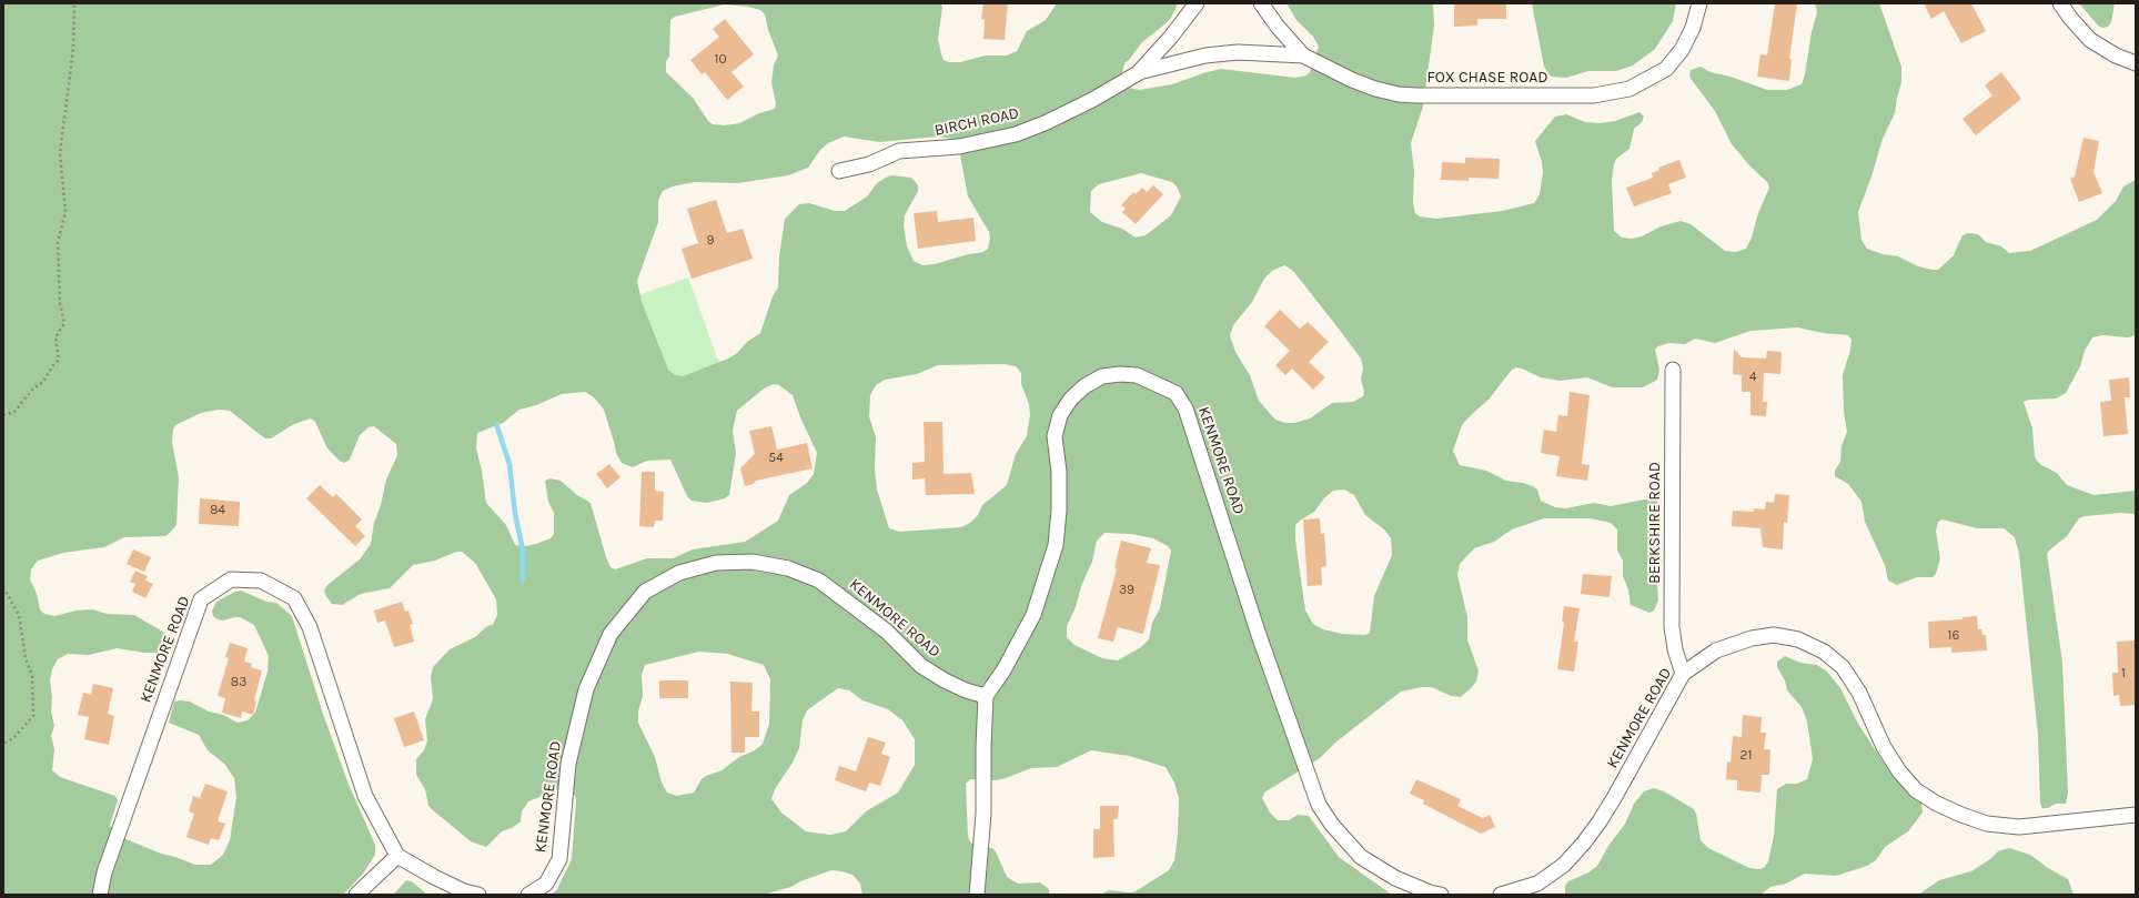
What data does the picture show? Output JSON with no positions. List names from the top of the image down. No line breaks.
{"streets":{"street":["FOX CHASE ROAD","BIRCH ROAD","KENMORE ROAD","BERKSHIRE ROAD"]},"crossings":[["FOX CHASE ROAD","BIRCH ROAD"],["KENMORE ROAD","BERKSHIRE ROAD"]],"house_numbers":["10","9","4","54","84","39","16","1","83","21"]}
